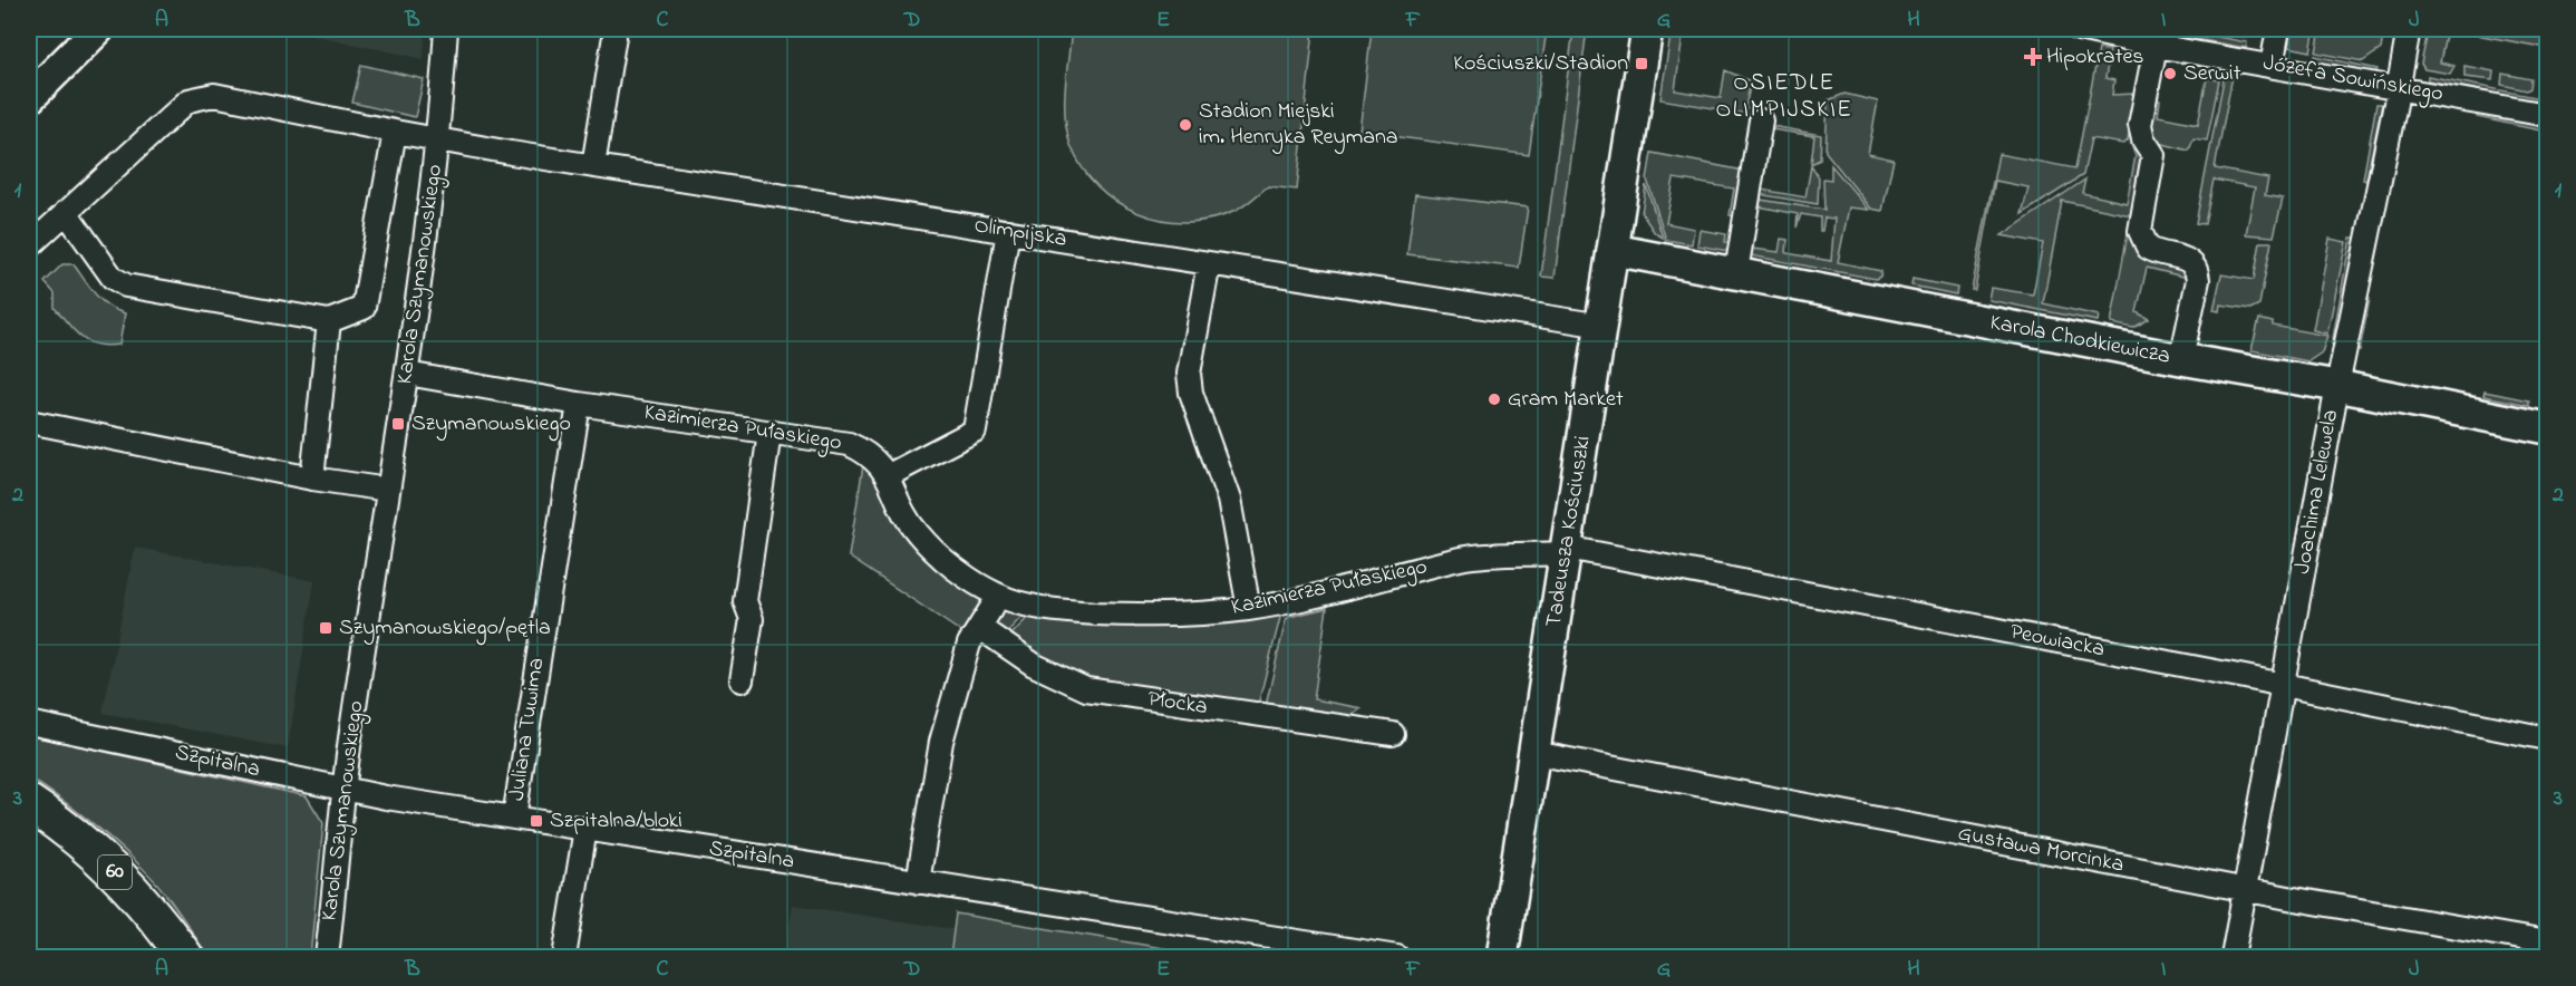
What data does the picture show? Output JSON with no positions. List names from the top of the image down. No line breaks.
{"streets":{"main road":["60"],"street":["Józefa Sowińskiego","Olimpijska","Karola Szymanowskiego","Karola Chodkiewicza","Kazimierza Pułaskiego","Joachima Lelewela","Tadeusza Kościuszki","Peowiacka","Płocka","Juliana Tuwima","Szpitalna","Gustawa Morcinka"]},"crossings":[["Józefa Sowińskiego","Joachima Lelewela"],["Olimpijska","Karola Szymanowskiego"],["Olimpijska","Tadeusza Kościuszki"],["Karola Szymanowskiego","Kazimierza Pułaskiego"],["Karola Szymanowskiego","Szpitalna"],["Karola Chodkiewicza","Joachima Lelewela"],["Karola Chodkiewicza","Tadeusza Kościuszki"],["Kazimierza Pułaskiego","Tadeusza Kościuszki"],["Kazimierza Pułaskiego","Peowiacka"],["Kazimierza Pułaskiego","Juliana Tuwima"],["Joachima Lelewela","Peowiacka"],["Joachima Lelewela","Gustawa Morcinka"],["Tadeusza Kościuszki","Peowiacka"],["Tadeusza Kościuszki","Gustawa Morcinka"],["Juliana Tuwima","Szpitalna"]],"districts":["OSIEDLE OLIMPIJSKIE"],"places":{"health":["Hipokrates"],"transit":["Kościuszki/Stadion","Szymanowskiego","Szymanowskiego/pętla","Szpitalna/bloki"],"other":["Serwit","Stadion Miejski im. Henryka Reymana","Gram Market"]},"grid":{"columns":["A","B","C","D","E","F","G","H","I","J"],"rows":["1","2","3"]}}
